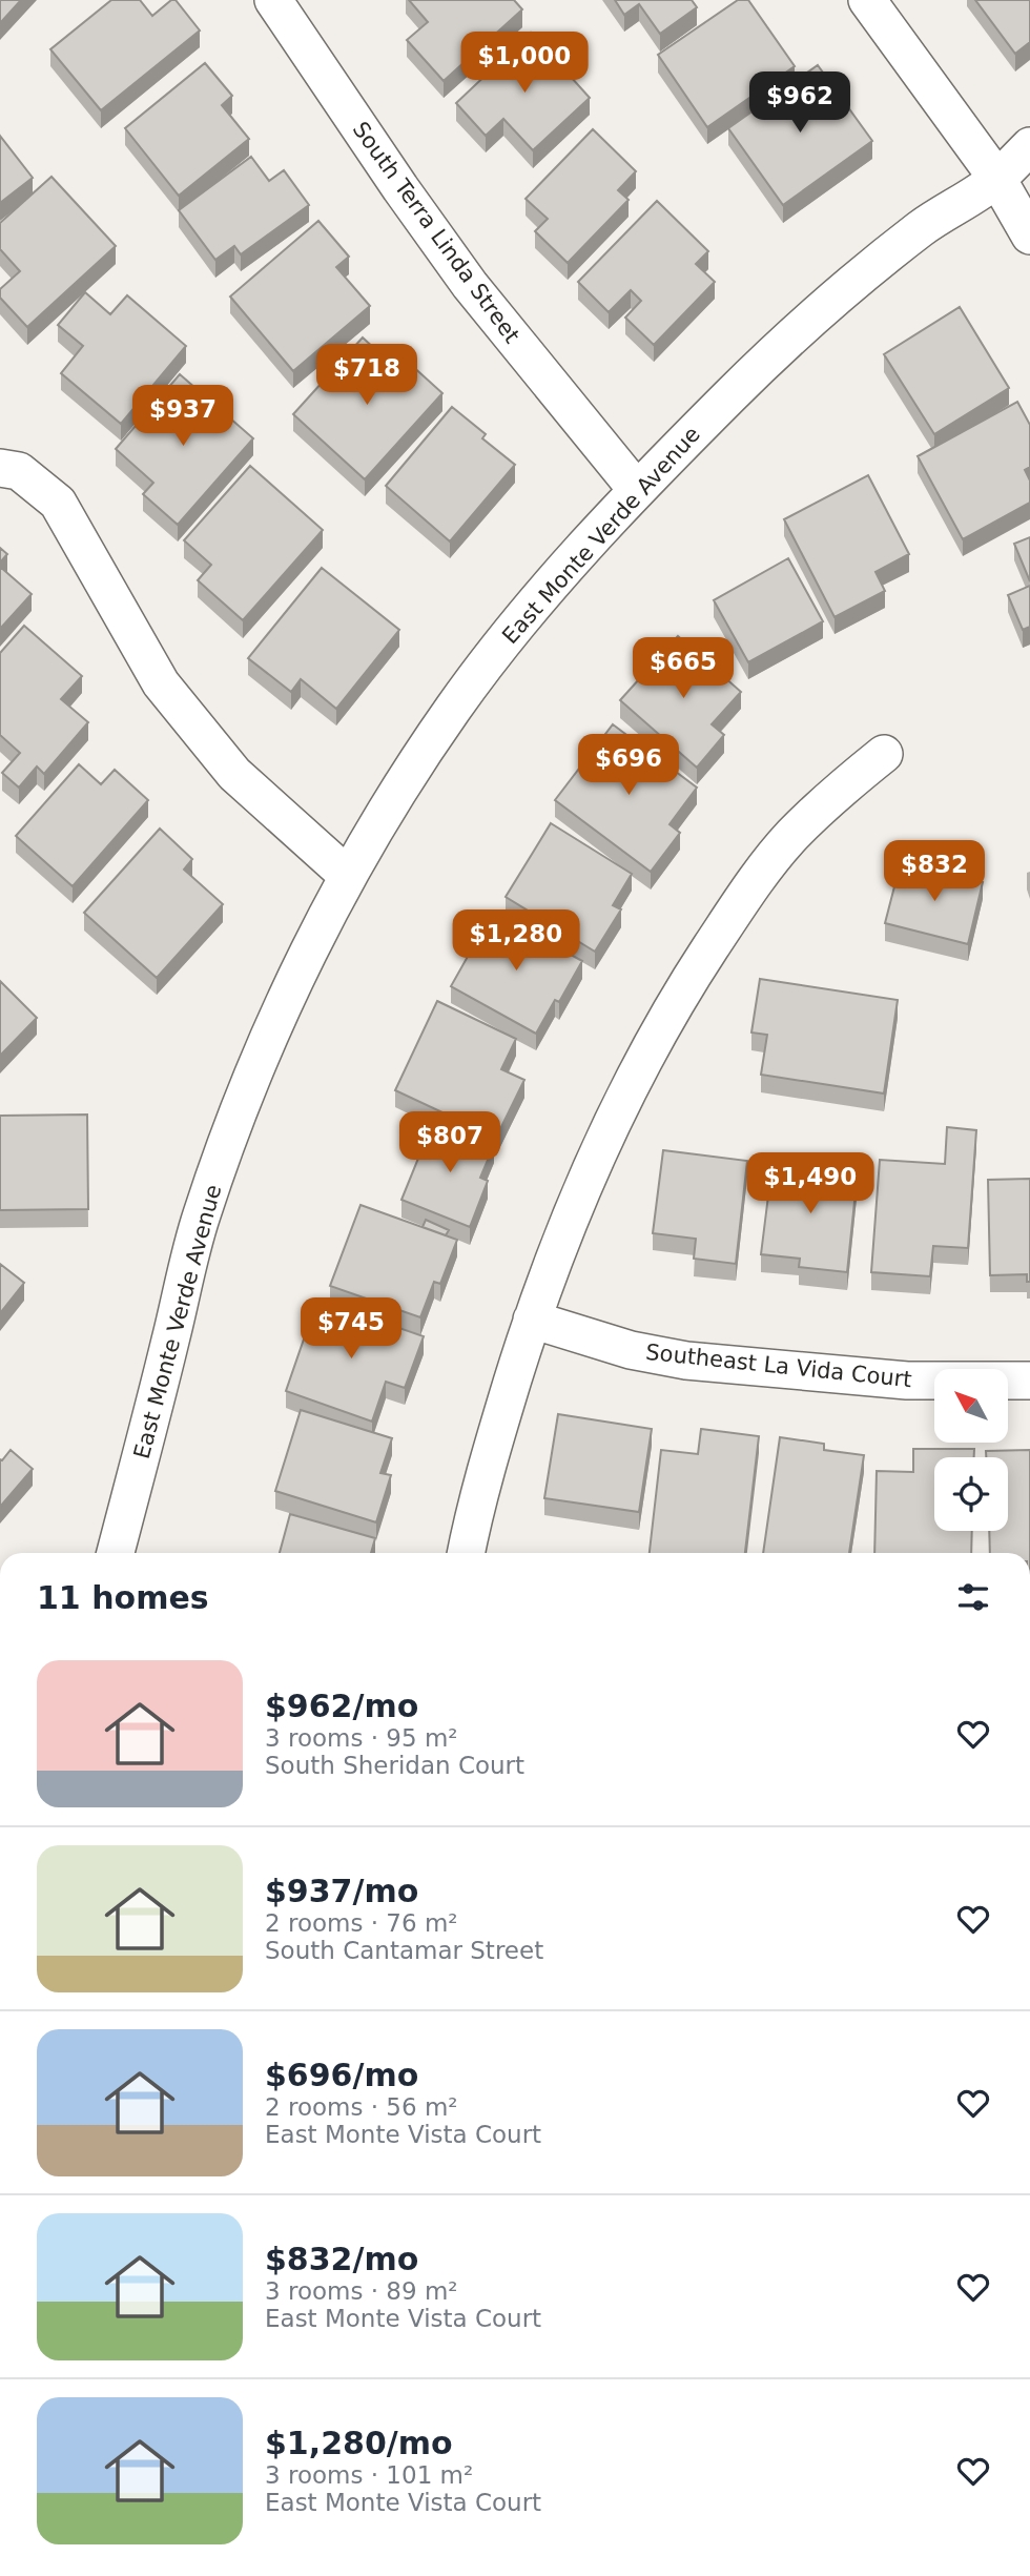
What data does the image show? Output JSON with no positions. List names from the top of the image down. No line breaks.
{"streets":{"street":["South Terra Linda Street","East Monte Verde Avenue","Southeast La Vida Court"]},"crossings":[["South Terra Linda Street","East Monte Verde Avenue"]],"north":"top left","page":{"price":["$1,000","$962","$718","$937","$665","$696","$832","$1,280","$807","$1,490","$745"],"heading":"11 homes","list":[{"name":"$962/mo","note":"3 rooms · 95 m² · South Sheridan Court"},{"name":"$937/mo","note":"2 rooms · 76 m² · South Cantamar Street"},{"name":"$696/mo","note":"2 rooms · 56 m² · East Monte Vista Court"},{"name":"$832/mo","note":"3 rooms · 89 m² · East Monte Vista Court"},{"name":"$1,280/mo","note":"3 rooms · 101 m² · East Monte Vista Court"}]}}
